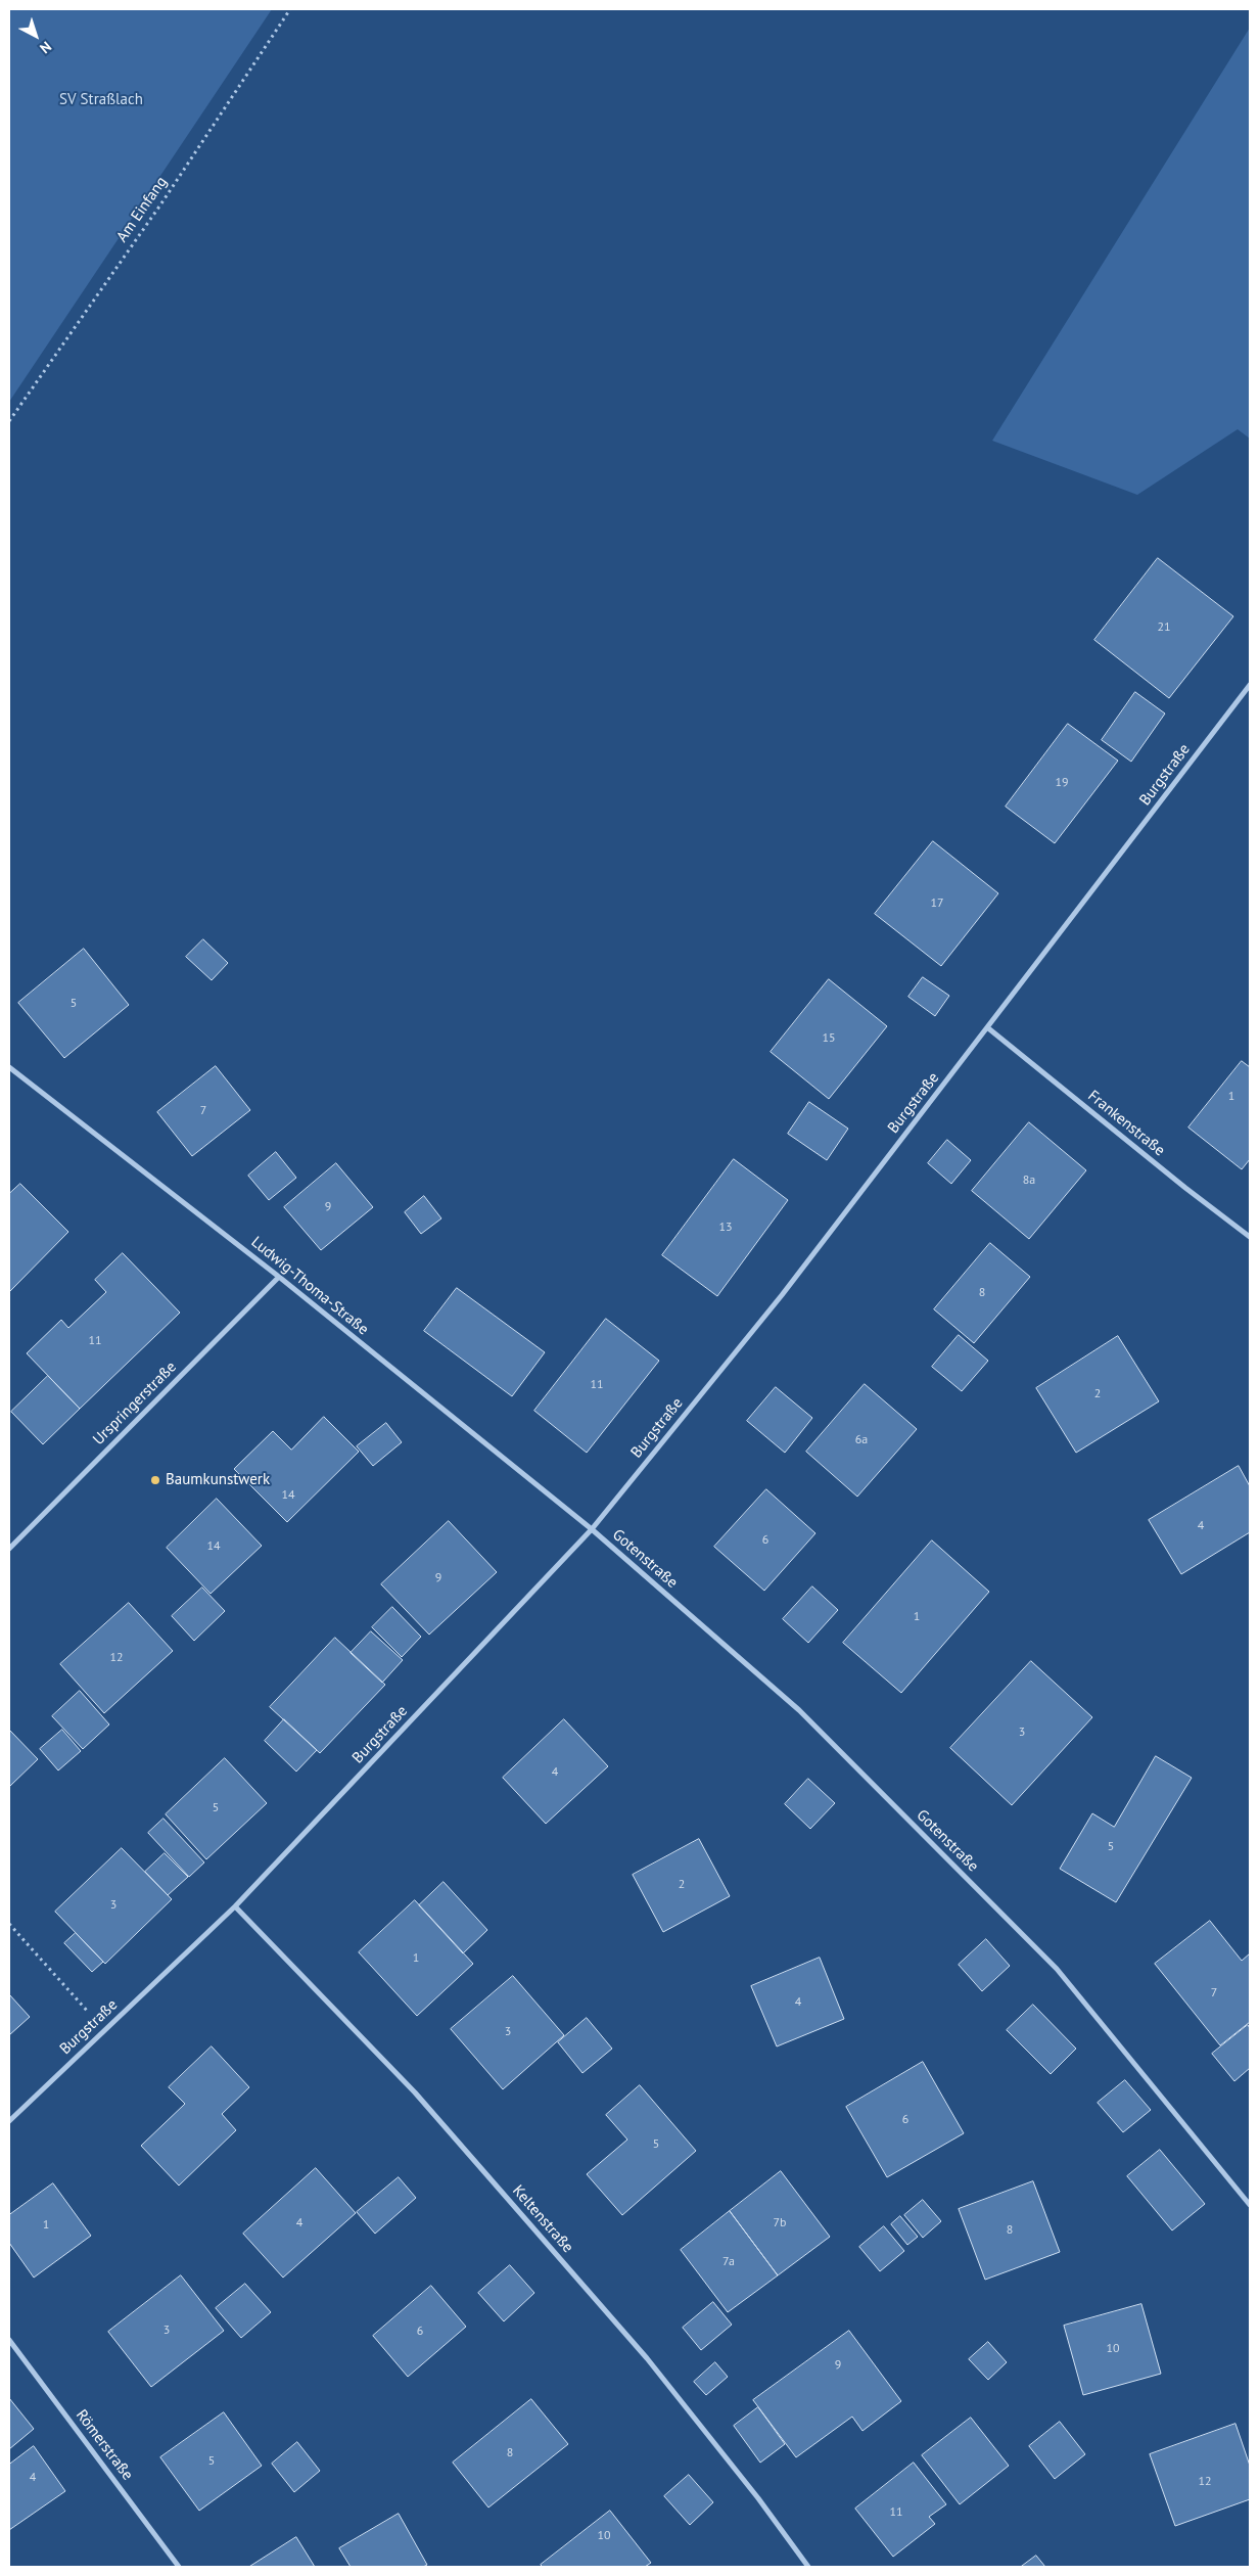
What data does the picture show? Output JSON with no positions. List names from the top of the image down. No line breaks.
{"streets":{"street":["Burgstraße","Frankenstraße","Ludwig-Thoma-Straße","Urspringerstraße","Gotenstraße","Keltenstraße","Römerstraße"],"path":["Am Einfang"]},"crossings":[["Burgstraße","Frankenstraße"],["Burgstraße","Ludwig-Thoma-Straße"],["Burgstraße","Gotenstraße"],["Burgstraße","Keltenstraße"],["Ludwig-Thoma-Straße","Urspringerstraße"],["Ludwig-Thoma-Straße","Gotenstraße"]],"parks":["SV Straßlach"],"places":["Baumkunstwerk"],"house_numbers":["21","19","17","5","15","1","7","8a","9","13","8","11","11","2","6a","14","4","6","14","9","1","12","3","4","5","5","2","3","1","7","4","3","6","5","4","7b","1","8","7a","3","6","10","9","8","5","4","12","11","10"],"north":"bottom right"}
